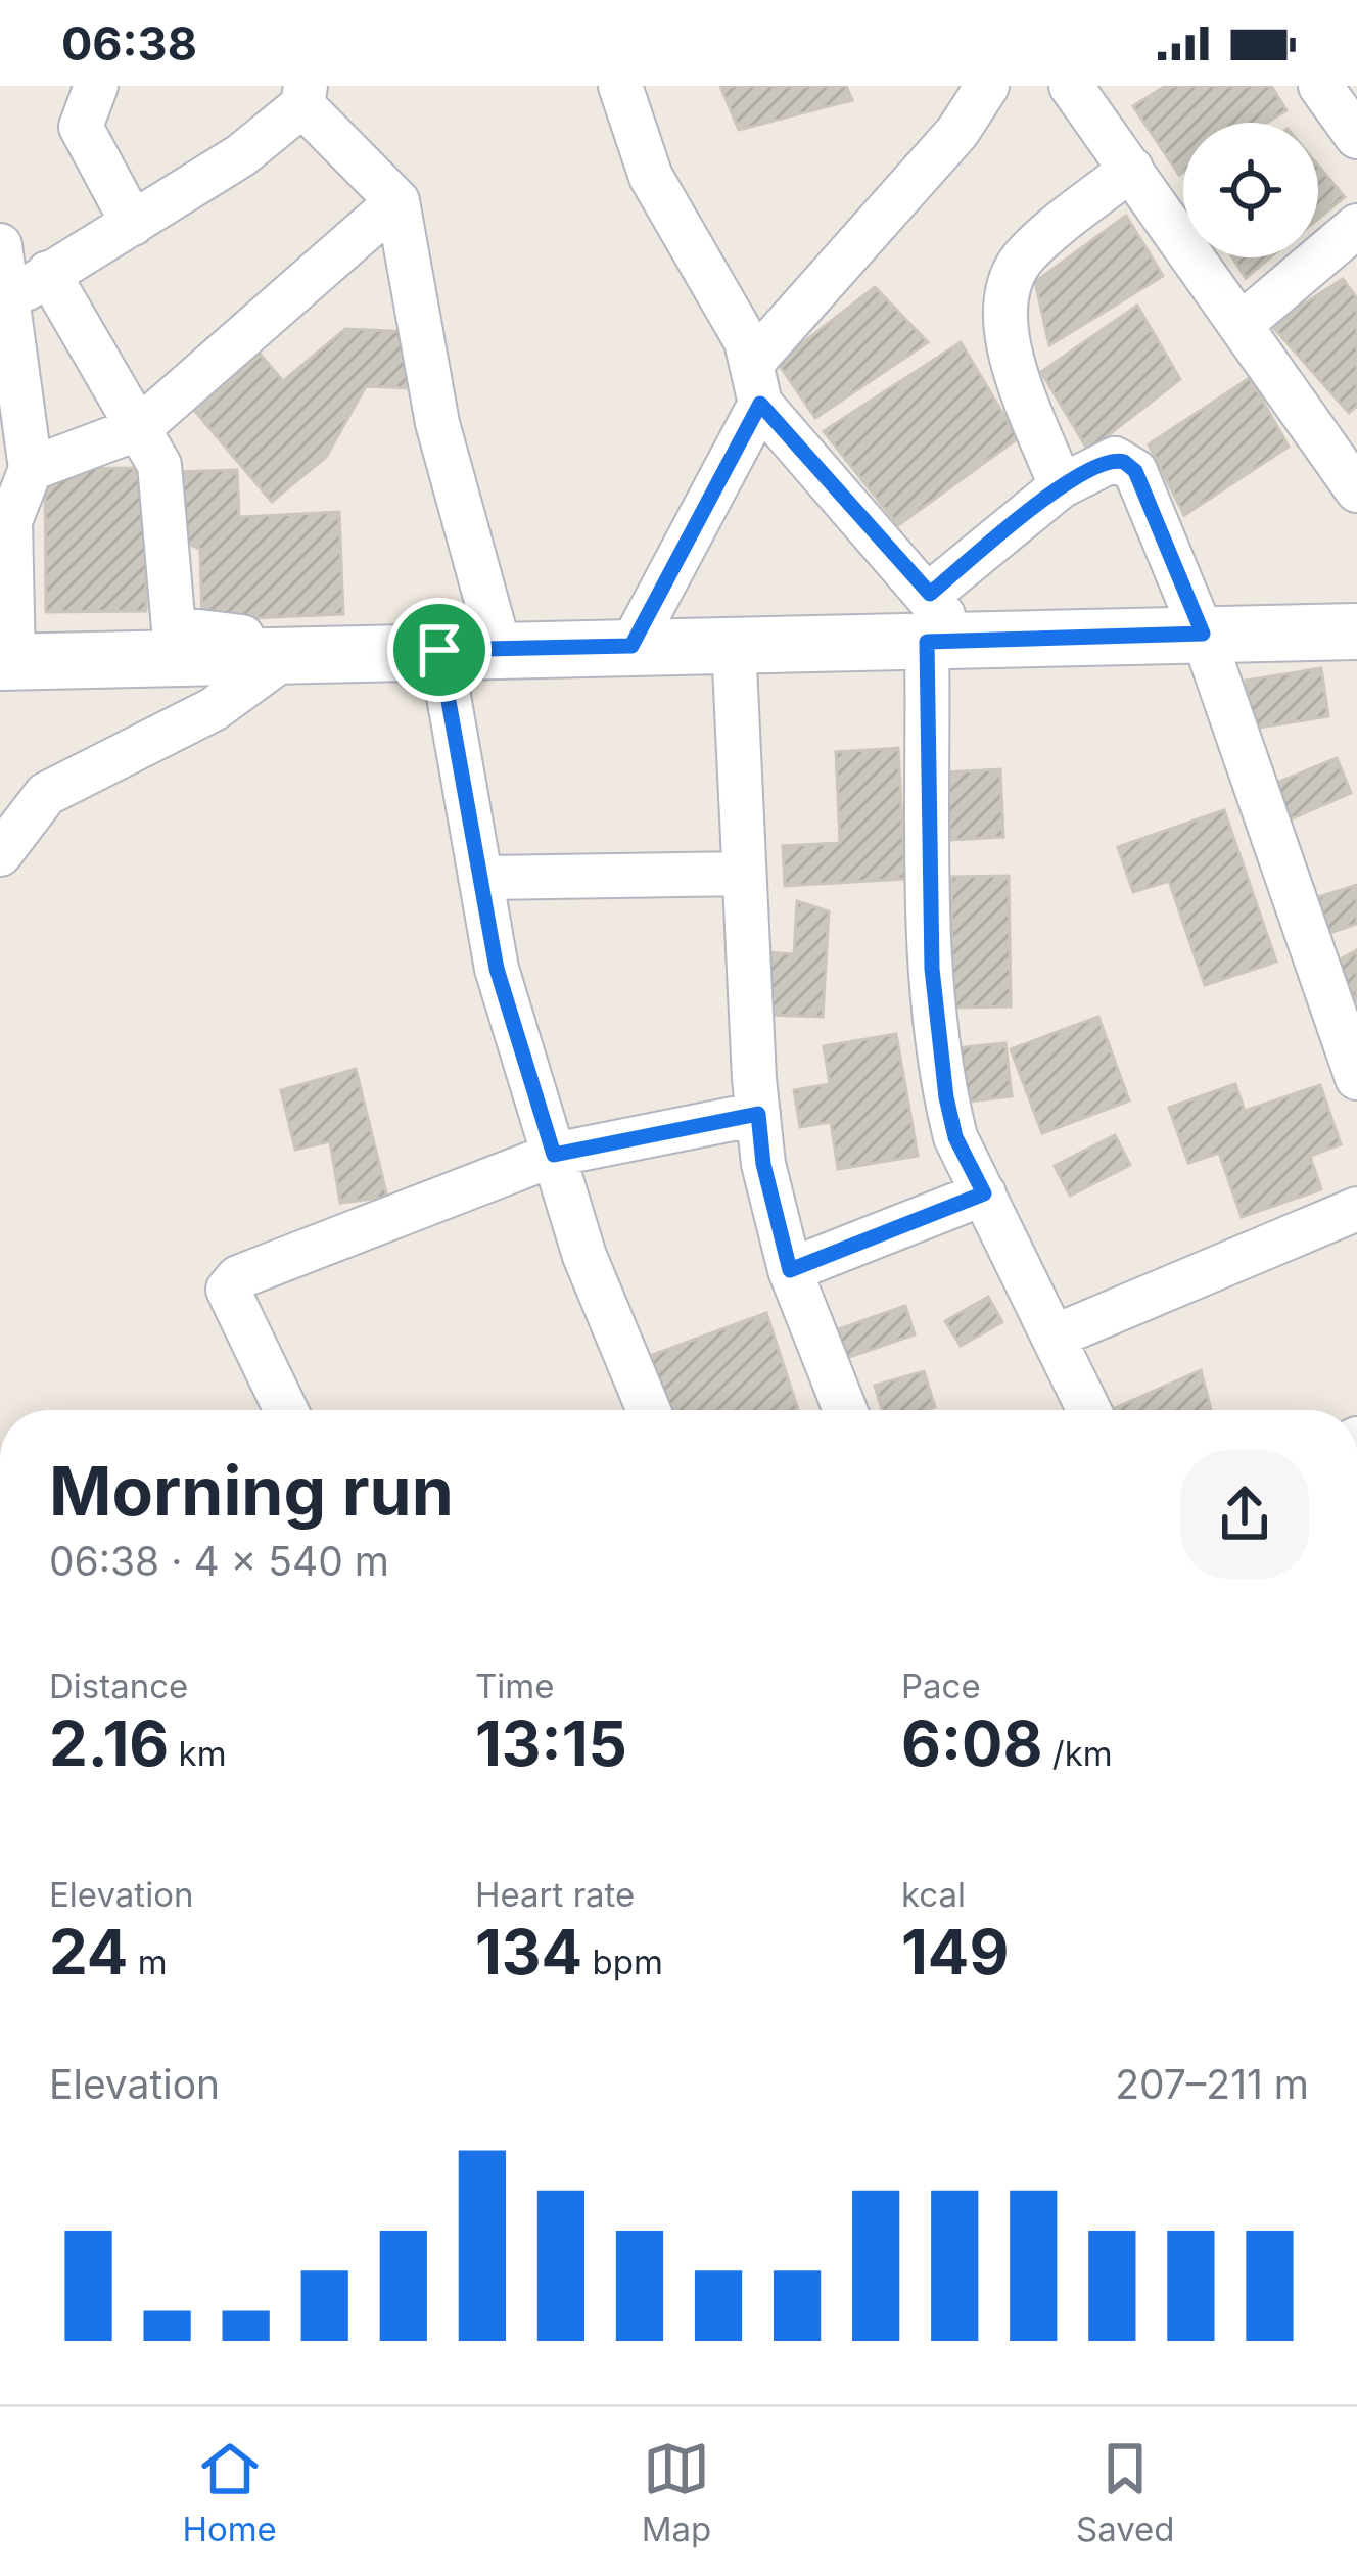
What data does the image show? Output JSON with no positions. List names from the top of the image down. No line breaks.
{"page":{"status":"06:38","heading":["Morning run","06:38 · 4 × 540 m"],"stats":[["Distance","2.16 km"],["Time","13:15"],["Pace","6:08 /km"],["Elevation","24 m"],["Heart rate","134 bpm"],["kcal","149"]],"chart":["Elevation","207–211 m"],"tabs":["Home","Map","Saved"]}}
